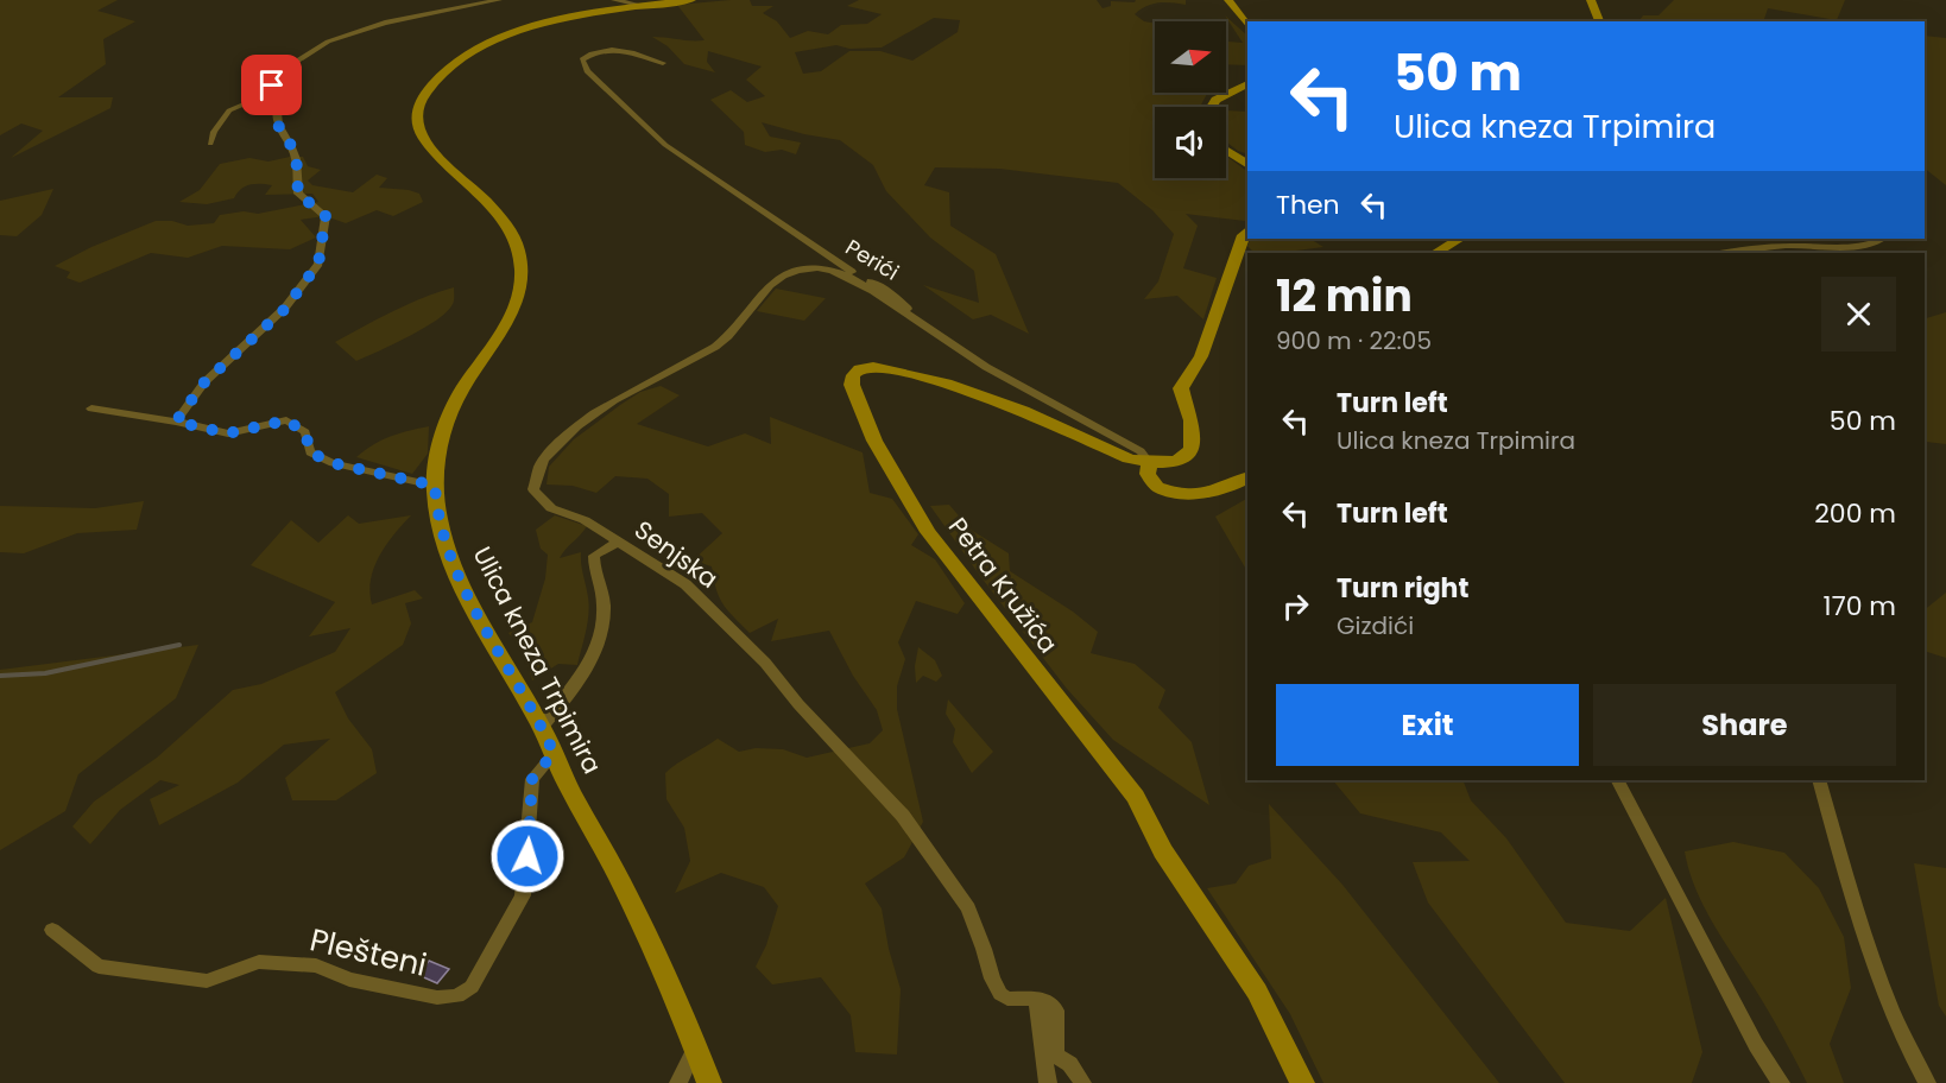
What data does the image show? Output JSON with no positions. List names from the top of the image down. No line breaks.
{"streets":{"street":["Perići","Senjska","Petra Kružića","Ulica kneza Trpimira","Plešteni"]},"crossings":[["Perići","Senjska"],["Perići","Petra Kružića"],["Ulica kneza Trpimira","Plešteni"]],"north":"right","page":{"turn":["50 m","Ulica kneza Trpimira"],"then":"Then","heading":["12 min","900 m · 22:05"],"list":[{"name":"Turn left","note":"Ulica kneza Trpimira","value":"50 m"},{"name":"Turn left","value":"200 m"},{"name":"Turn right","note":"Gizdići","value":"170 m"}],"buttons":["Exit","Share"]}}
